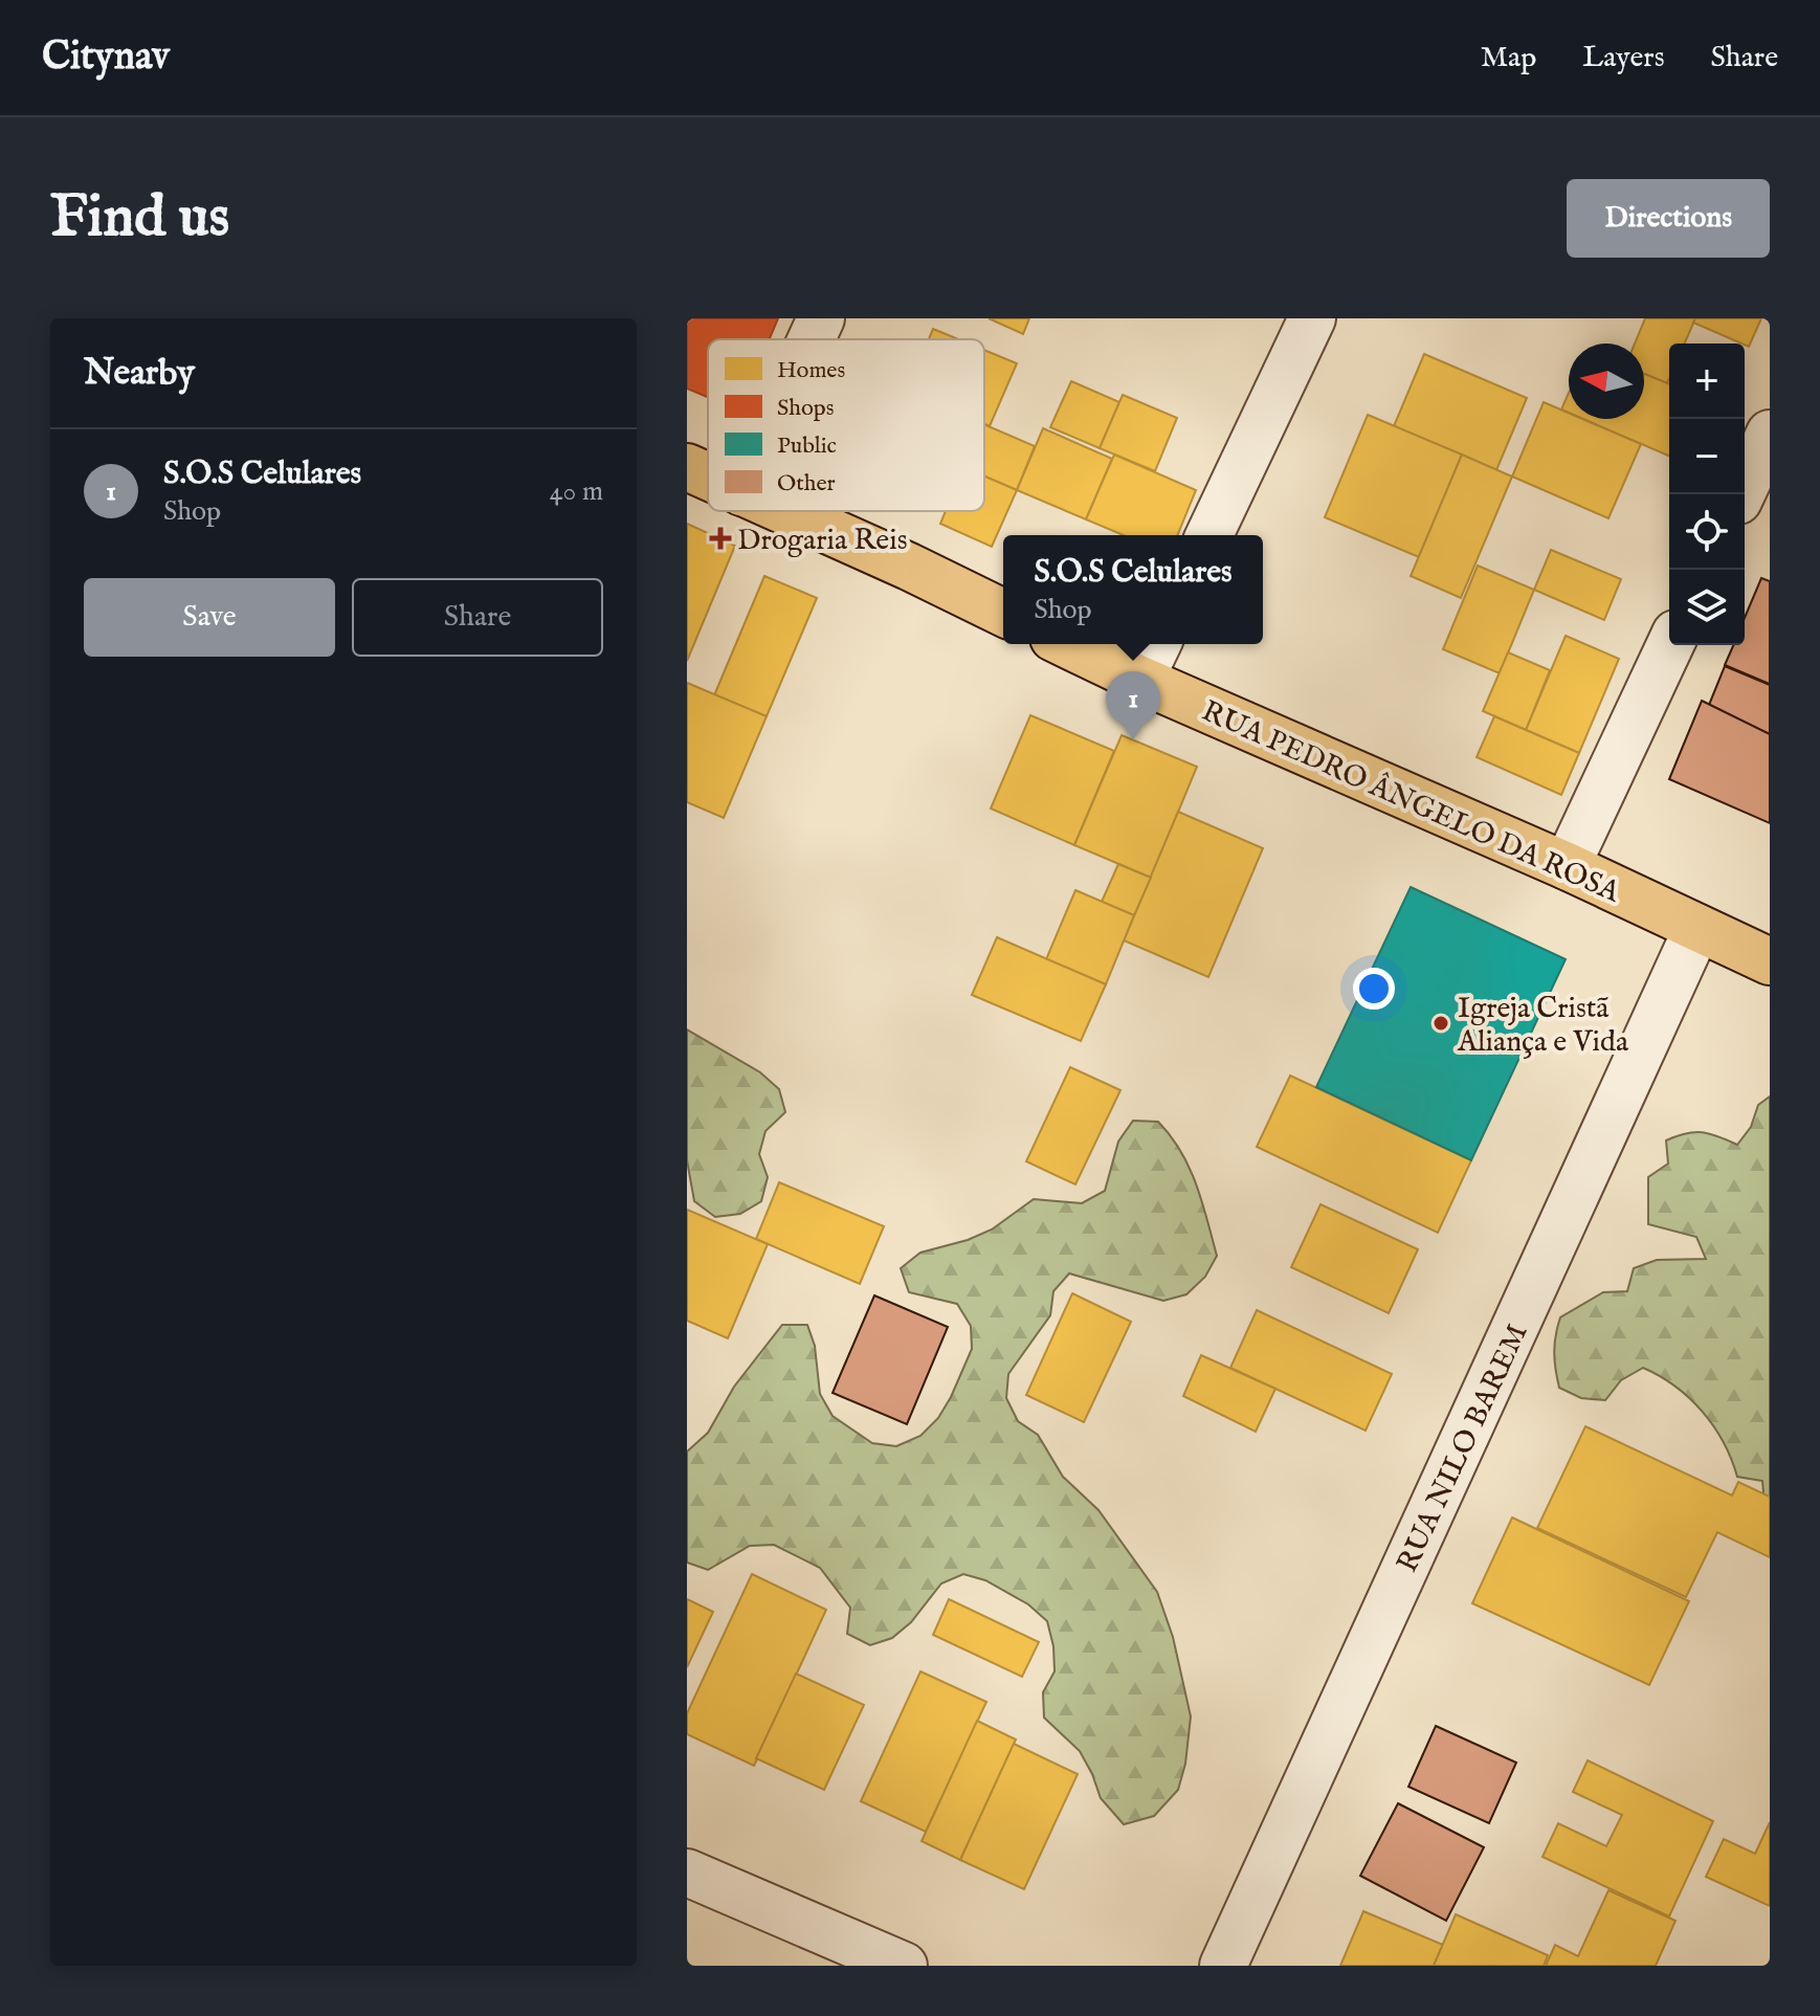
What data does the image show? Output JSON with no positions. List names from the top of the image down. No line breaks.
{"streets":{"main road":["RUA PEDRO ÂNGELO DA ROSA"],"street":["RUA NILO BAREM"]},"crossings":[["RUA PEDRO ÂNGELO DA ROSA","RUA NILO BAREM"]],"places":{"health":["Drogaria Reis"],"other":["Igreja Cristã Aliança e Vida"]},"legend":["Homes","Shops","Public","Other"],"north":"left","page":{"header":"Citynav","nav":["Map","Layers","Share"],"buttons":["Directions",["Save","Share"]],"title":"Find us","heading":"Nearby","map_buttons":["+","−"],"list":[{"mark":"1","name":"S.O.S Celulares","note":"Shop","value":"40 m"}],"popup":["S.O.S Celulares","Shop"],"pins":"1"}}
